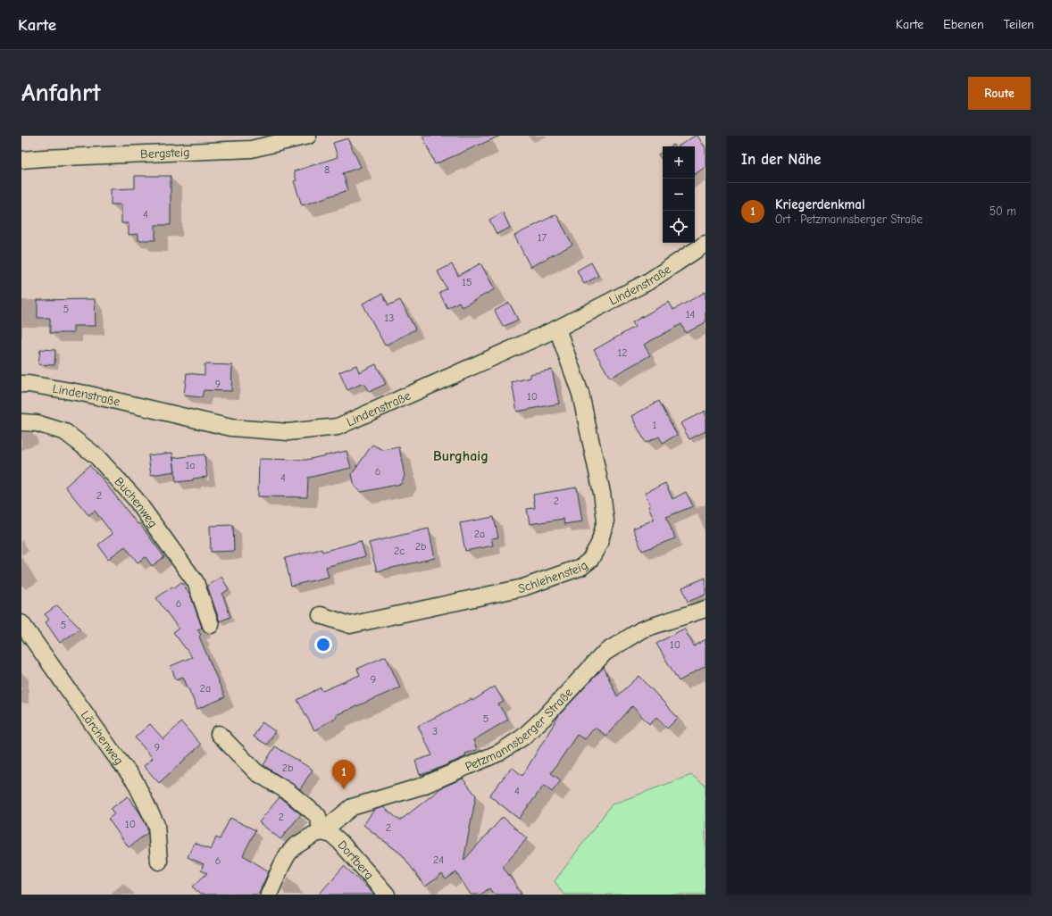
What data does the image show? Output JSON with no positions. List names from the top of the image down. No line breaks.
{"streets":{"street":["Bergsteig","Lindenstraße","Buchenweg","Schlehensteig","Petzmannsberger Straße","Lärchenweg","Dorfberg"]},"crossings":[["Lindenstraße","Schlehensteig"],["Petzmannsberger Straße","Dorfberg"]],"districts":["Burghaig"],"house_numbers":["8","4","17","15","5","14","13","12","9","10","1","1a","6","4","2","2","2a","2b","2c","6","5","10","9","2a","5","3","9","2b","4","2","10","2","24","6"],"page":{"header":"Karte","nav":["Karte","Ebenen","Teilen"],"buttons":"Route","title":"Anfahrt","heading":"In der Nähe","map_buttons":["+","−"],"list":[{"mark":"1","name":"Kriegerdenkmal","note":"Ort · Petzmannsberger Straße","value":"50 m"}],"pins":"1"}}
